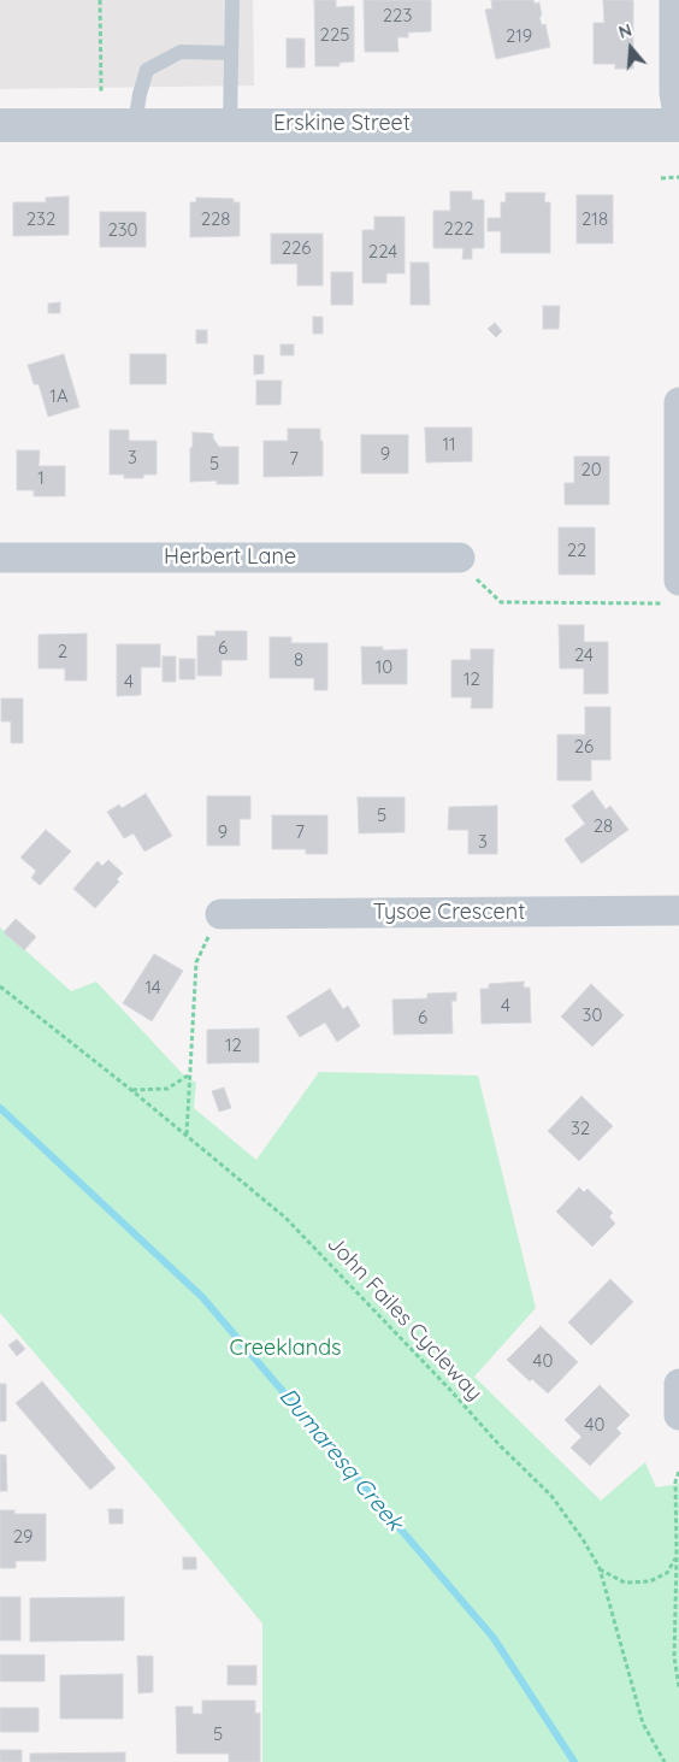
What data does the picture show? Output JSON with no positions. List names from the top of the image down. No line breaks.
{"streets":{"street":["Erskine Street","Herbert Lane","Tysoe Crescent"],"path":["John Failes Cycleway"]},"water":["Dumaresq Creek"],"parks":["Creeklands"],"house_numbers":["223","225","219","232","228","218","222","230","226","224","1A","11","9","3","7","5","20","1","22","6","2","24","8","10","12","4","26","5","28","9","7","3","14","4","30","6","12","32","40","40","29","5"],"north":"top"}
